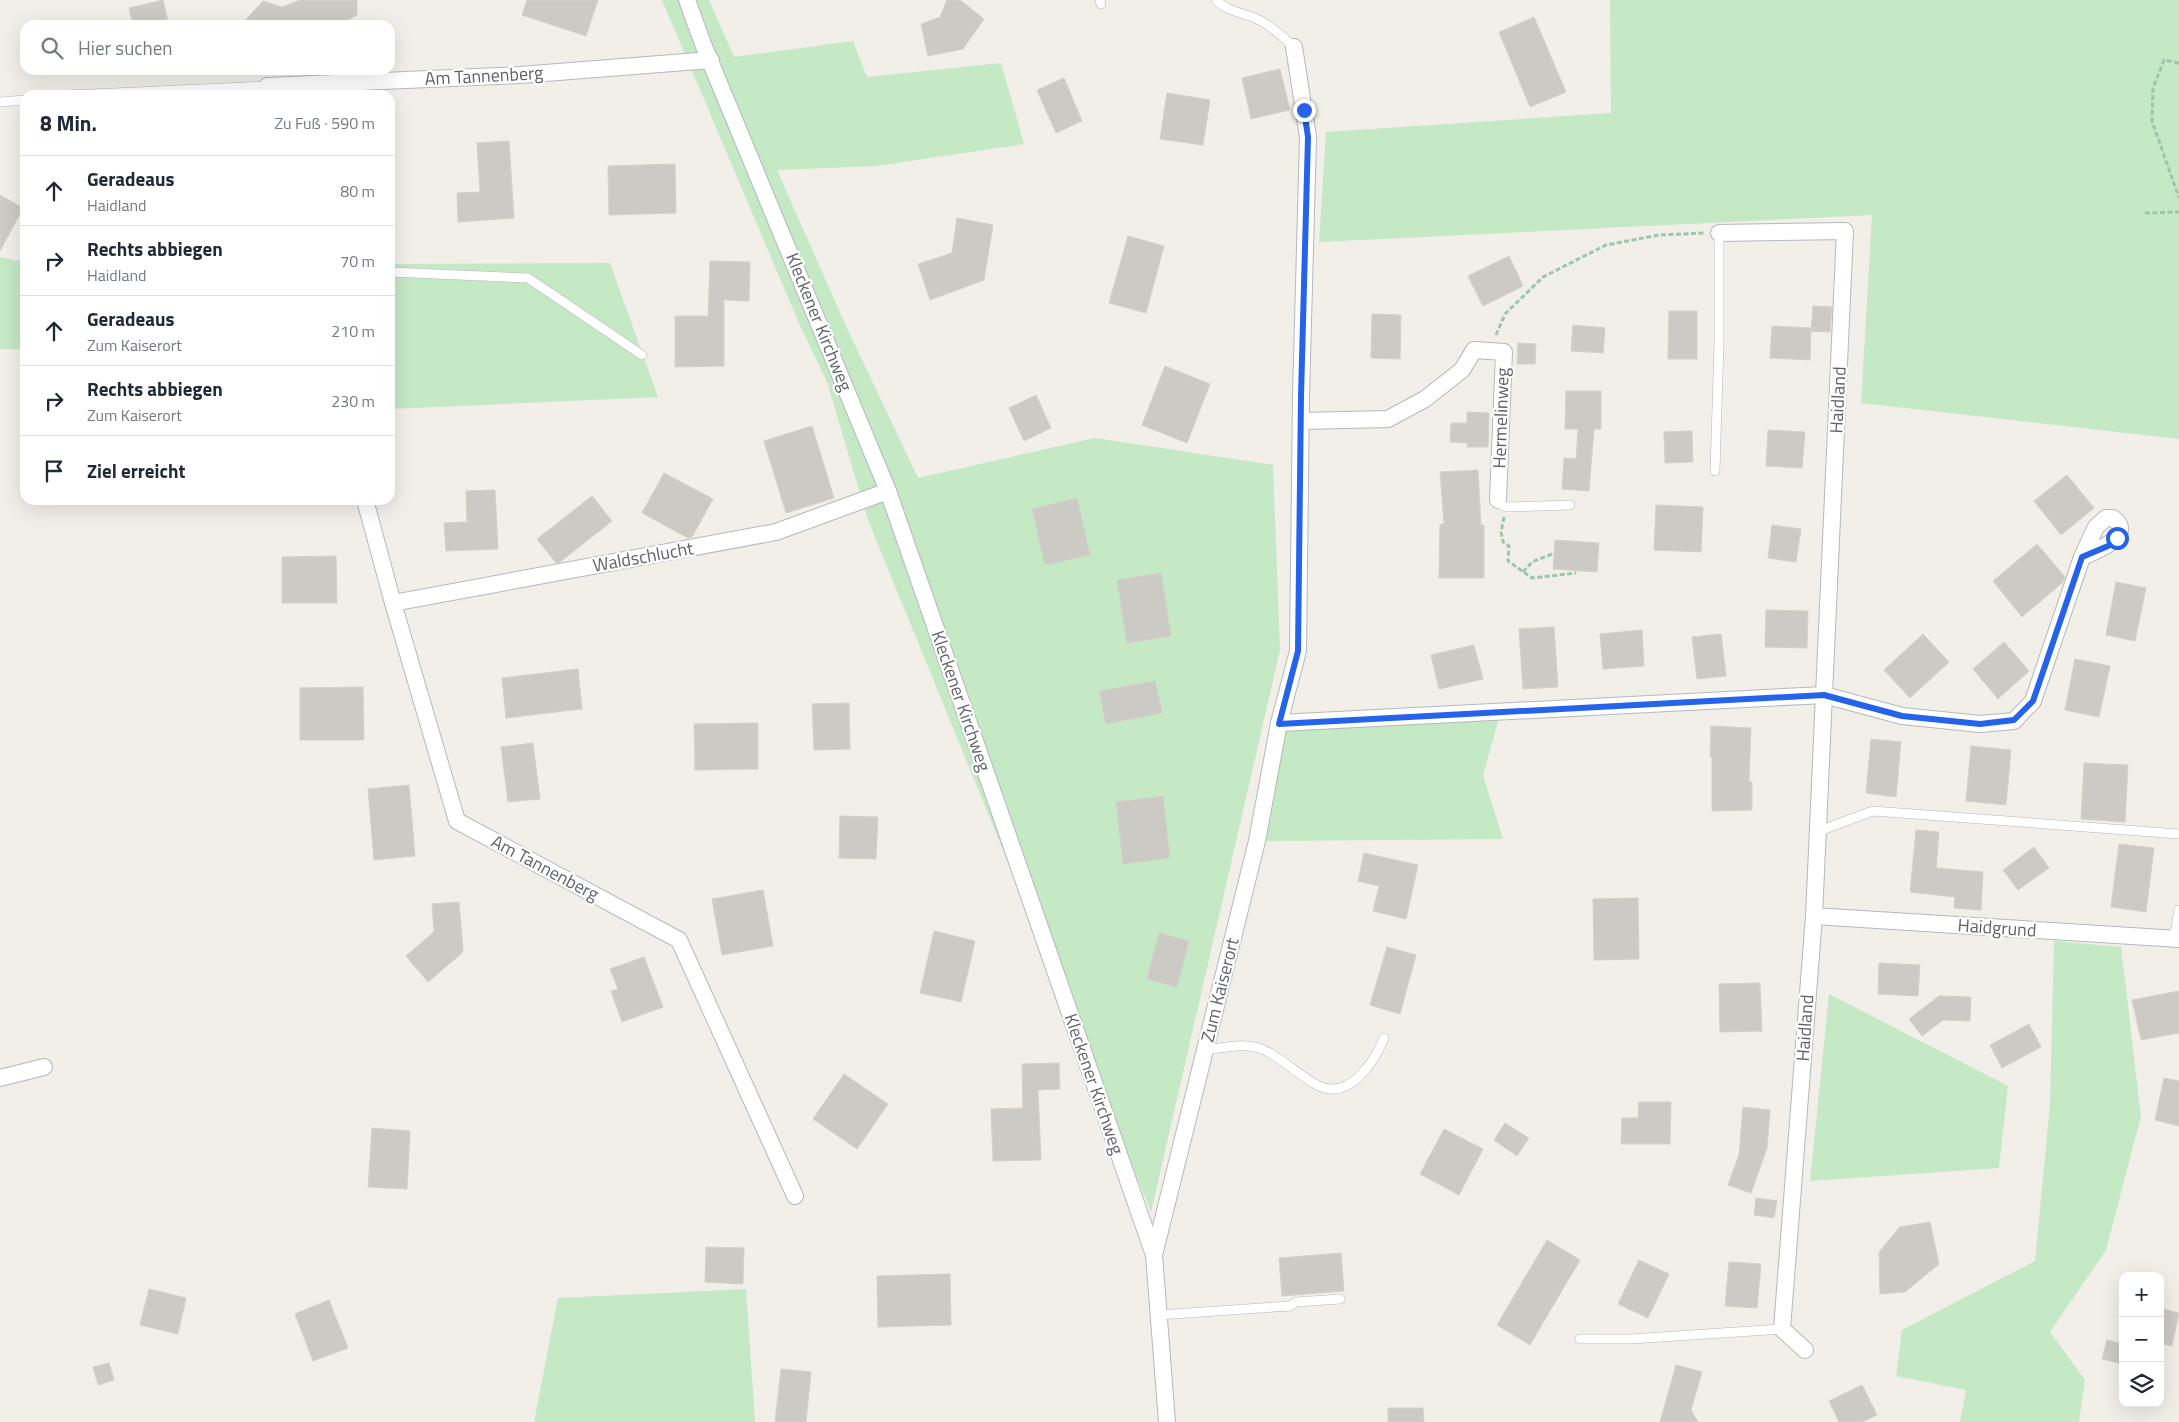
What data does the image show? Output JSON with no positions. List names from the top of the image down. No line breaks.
{"streets":{"street":["Am Tannenberg","Kleckener Kirchweg","Haidland","Hermelinweg","Waldschlucht","Haidgrund","Zum Kaiserort"]},"crossings":[["Am Tannenberg","Kleckener Kirchweg"],["Am Tannenberg","Waldschlucht"],["Kleckener Kirchweg","Waldschlucht"],["Kleckener Kirchweg","Zum Kaiserort"],["Haidland","Hermelinweg"],["Haidland","Haidgrund"],["Hermelinweg","Zum Kaiserort"]],"page":{"search":"Hier suchen","heading":["8 Min.","Zu Fuß · 590 m"],"list":[["Geradeaus","Haidland","80 m"],["Rechts abbiegen","Haidland","70 m"],["Geradeaus","Zum Kaiserort","210 m"],["Rechts abbiegen","Zum Kaiserort","230 m"],"Ziel erreicht"],"map_buttons":["+","−"]}}
